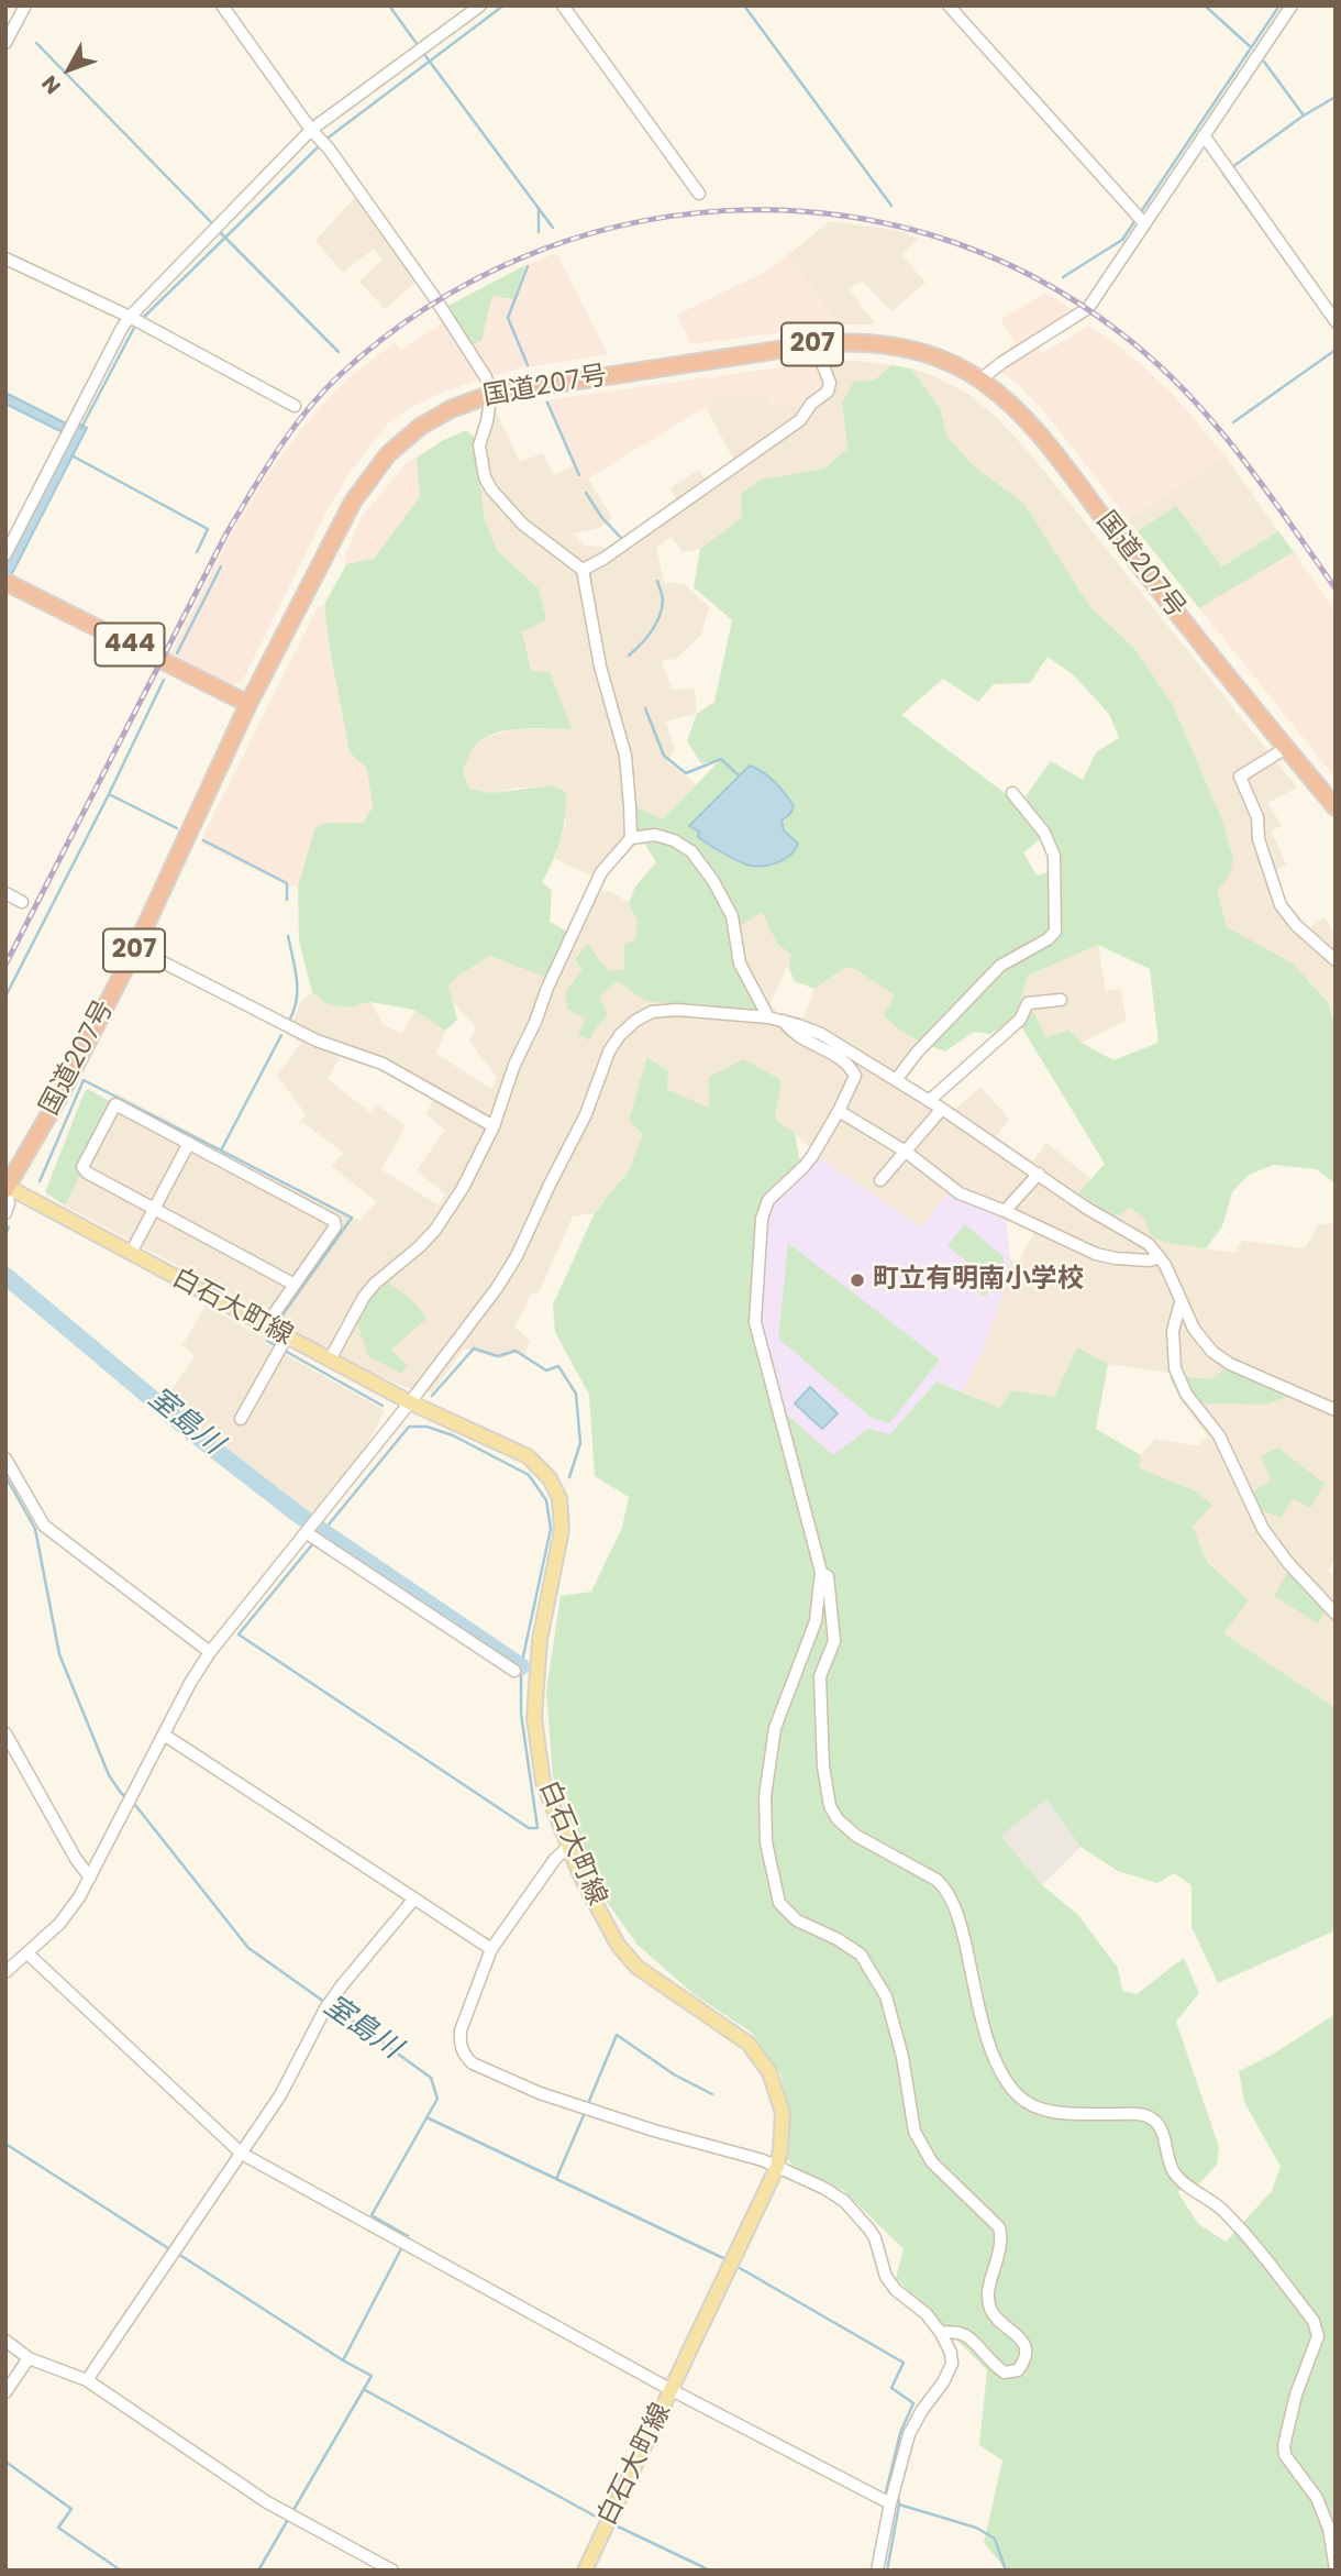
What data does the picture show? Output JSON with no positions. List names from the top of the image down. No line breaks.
{"streets":{"highway":["207","国道207号","444"],"main road":["白石大町線"]},"crossings":[["国道207号","444"],["国道207号","白石大町線"]],"water":["室島川"],"places":["町立有明南小学校"],"north":"bottom left"}
